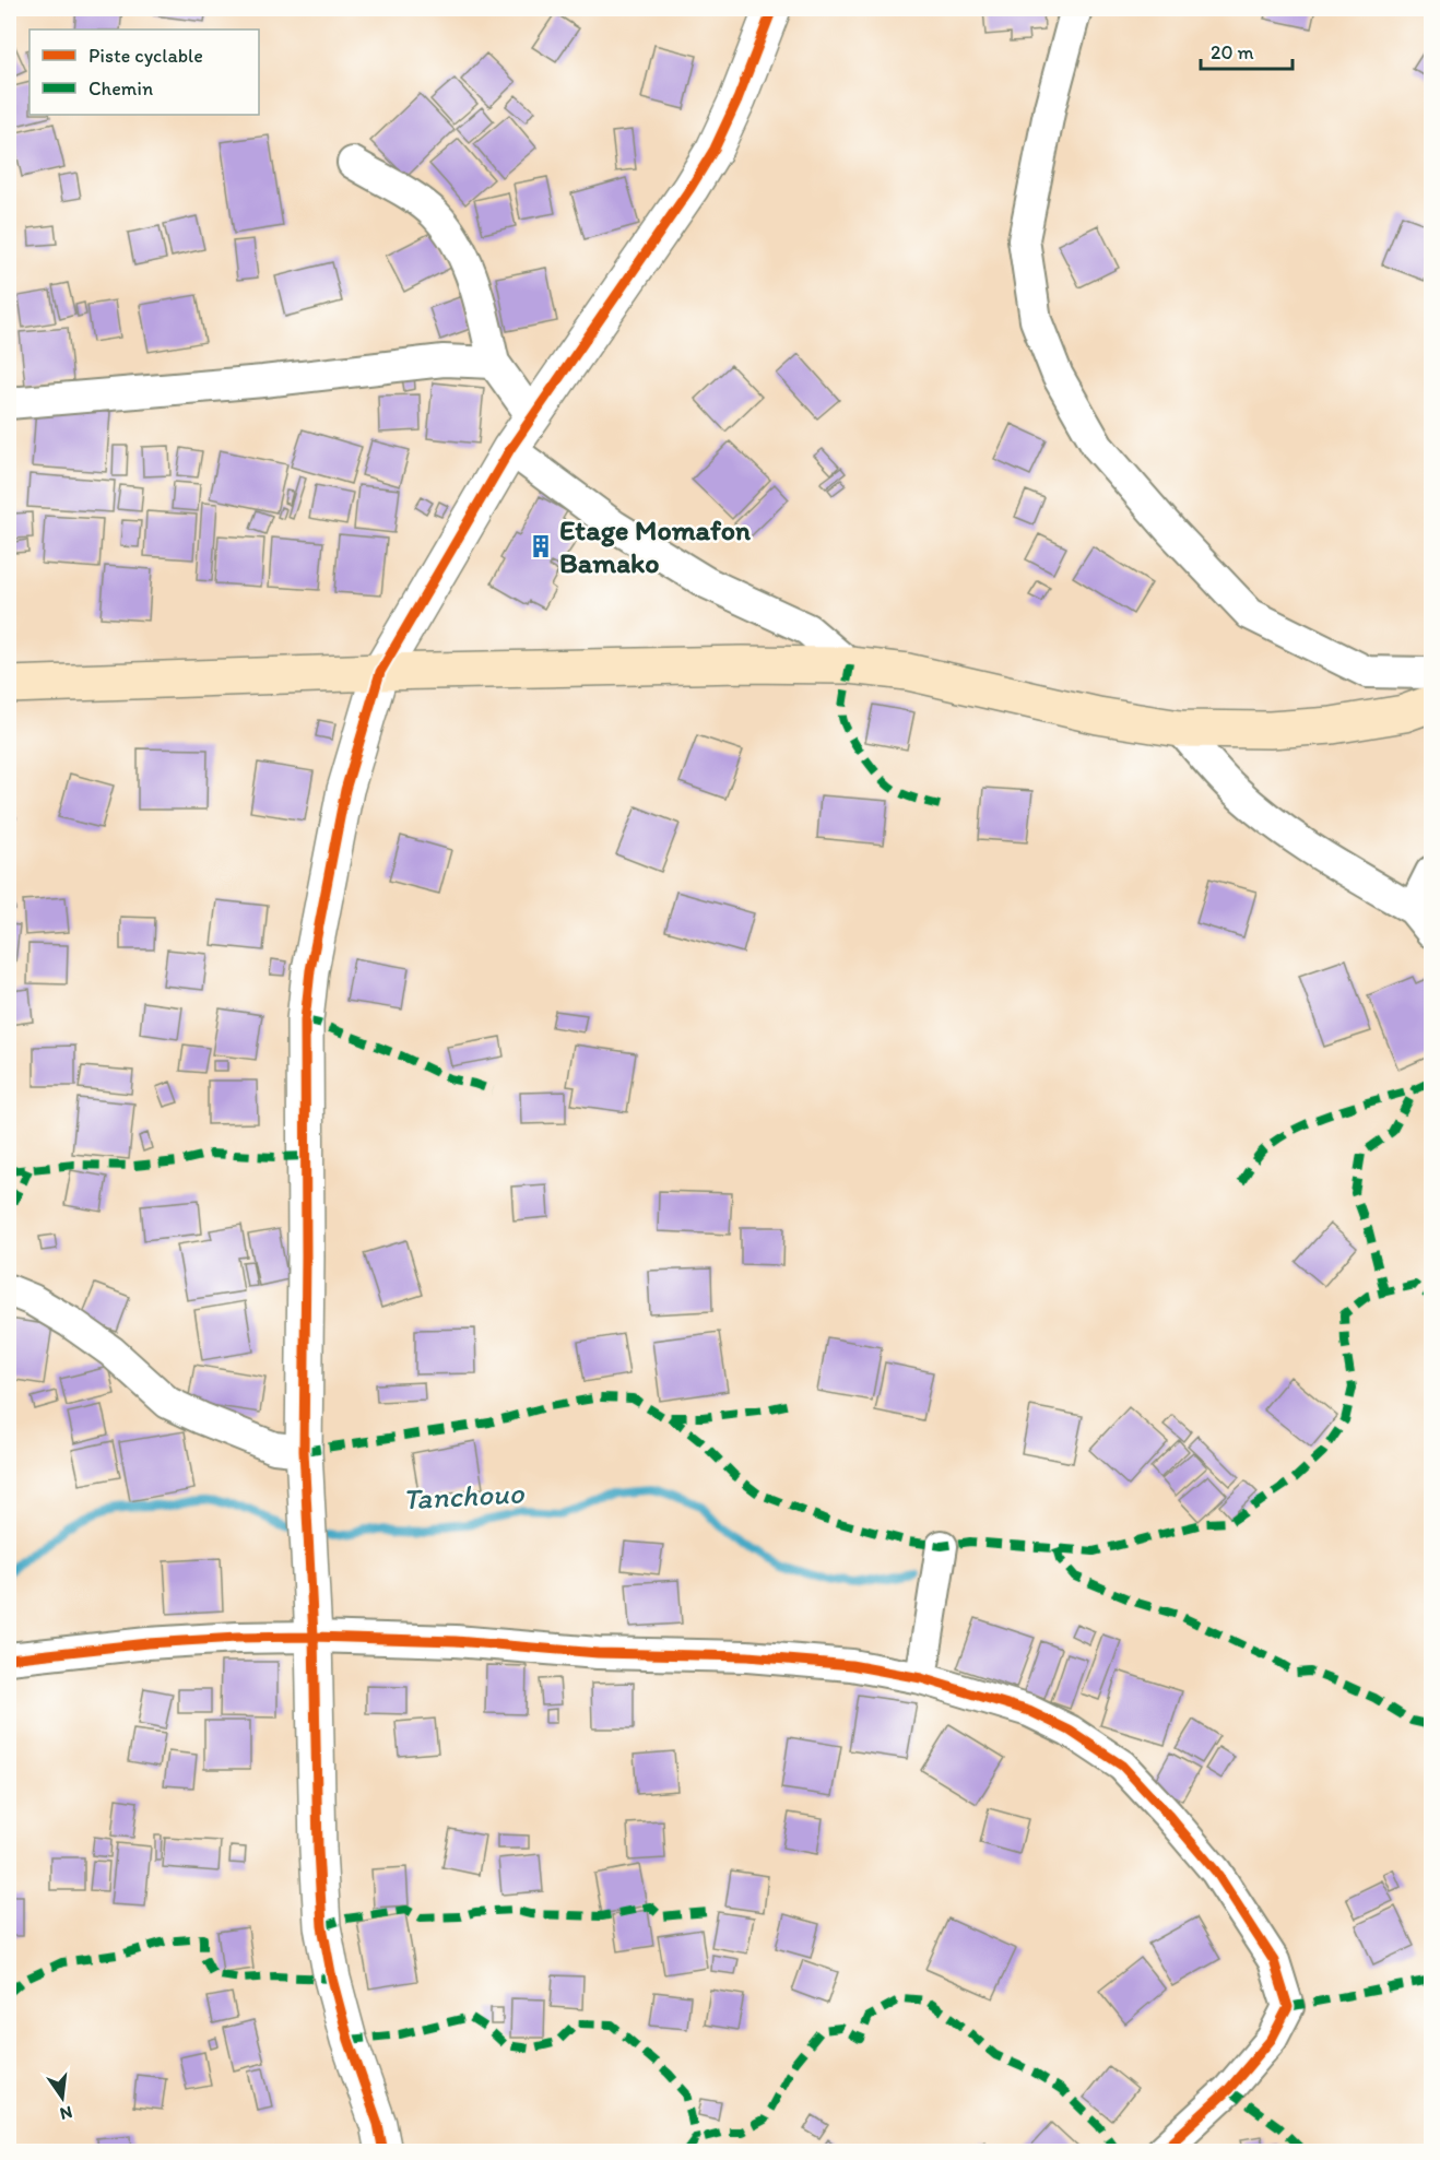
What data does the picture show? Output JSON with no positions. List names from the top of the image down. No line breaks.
{"water":["Tanchouo"],"places":{"building":["Etage Momafon Bamako"]},"legend":["Piste cyclable","Chemin"],"scale_bar":"20 m","north":"bottom"}
